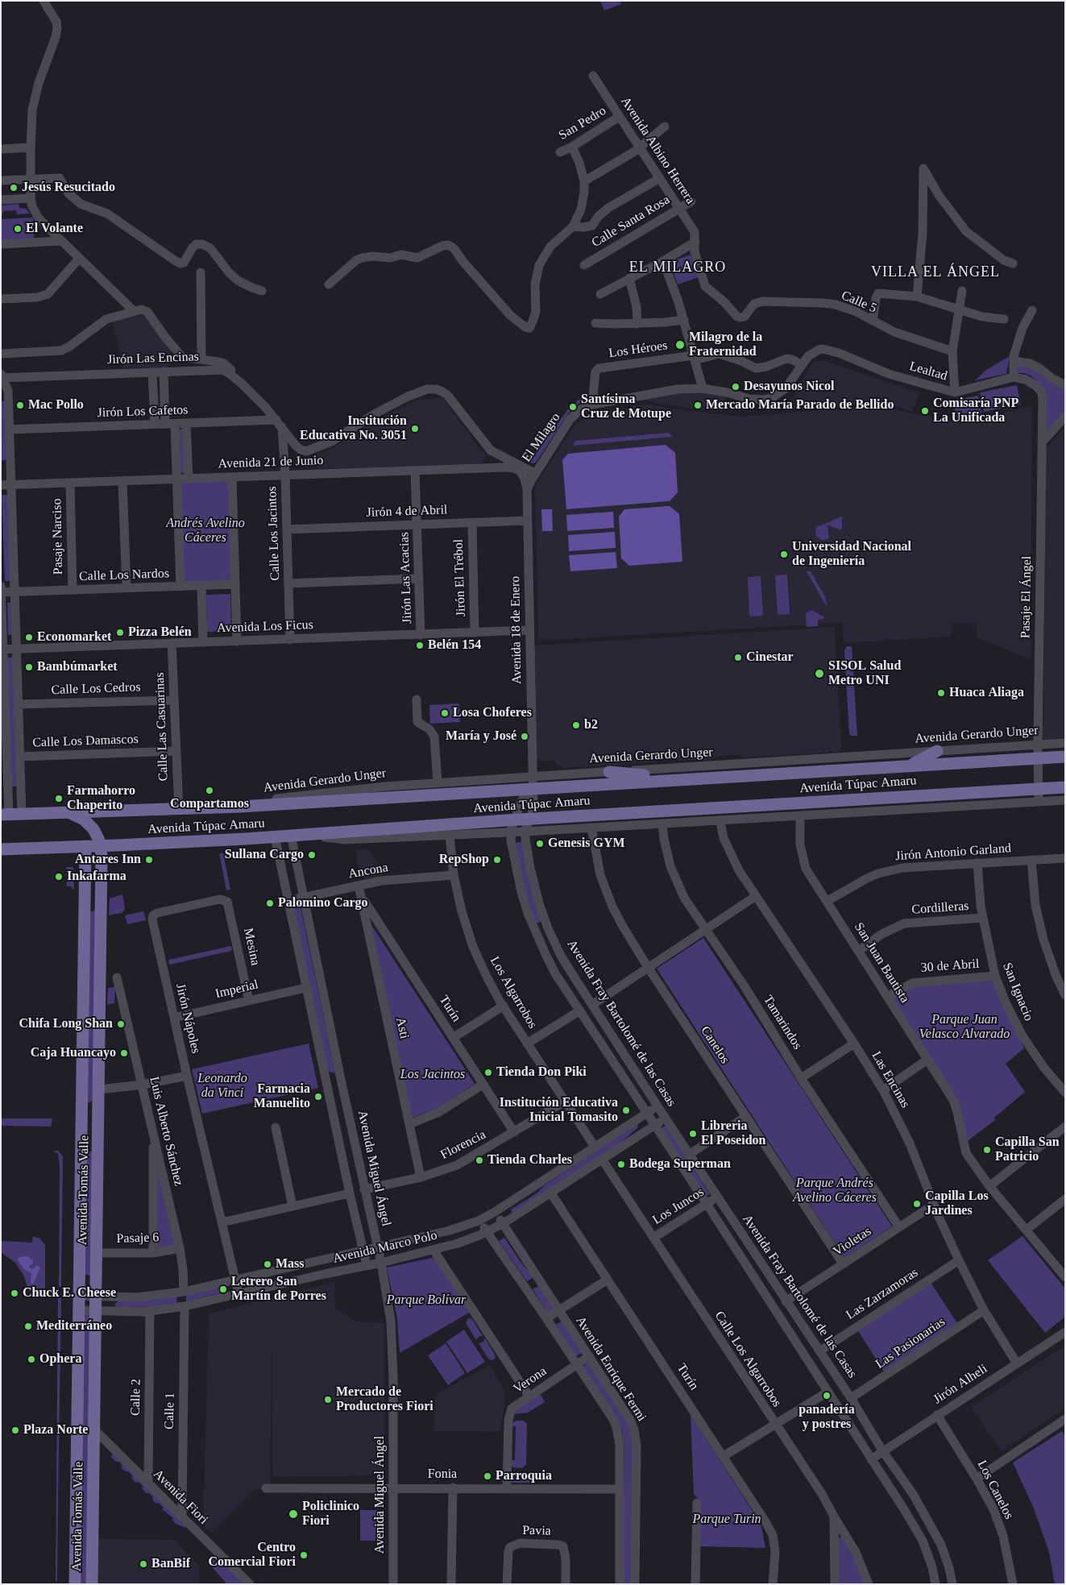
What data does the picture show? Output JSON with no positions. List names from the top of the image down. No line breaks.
{"streets":{"main road":["Avenida Túpac Amaru","Avenida Tomás Valle"],"street":["San Pedro","Avenida Albino Herrera","Calle Santa Rosa","Calle 5","Los Héroes","Jirón Las Encinas","Lealtad","Jirón Los Cafetos","El Milagro","Avenida 21 de Junio","Jirón 4 de Abril","Calle Los Jacintos","Pasaje Narciso","Calle Los Nardos","Jirón Las Acacias","Jirón El Trébol","Pasaje El Ángel","Avenida Los Ficus","Avenida 18 de Enero","Calle Los Cedros","Calle Las Casuarinas","Avenida Gerardo Unger","Calle Los Damascos","Jirón Antonio Garland","Ancona","Cordilleras","Mesina","San Juan Bautista","30 de Abril","Imperial","San Ignacio","Los Algarrobos","Turín","Jirón Nápoles","Tamarindos","Avenida Fray Bartolomé de las Casas","Asti","Canelos","Las Encinas","Luis Alberto Sánchez","Florencia","Avenida Miguel Ángel","Los Juncos","Pasaje 6","Violetas","Avenida Marco Polo","Las Zarzamoras","Las Pasionarias","Calle Los Algarrobos","Avenida Enrique Fermi","Verona","Jirón Alheli","Calle 2","Calle 1","Fonia","Los Canelos","Avenida Fiori","Pavia"]},"crossings":[["San Pedro","Avenida Albino Herrera"],["Avenida Albino Herrera","Calle Santa Rosa"],["Avenida Albino Herrera","Calle 5"],["Los Héroes","El Milagro"],["Jirón Las Encinas","Jirón Los Cafetos"],["Jirón Las Encinas","El Milagro"],["Jirón Las Encinas","Calle Los Jacintos"],["Lealtad","El Milagro"],["Lealtad","Pasaje El Ángel"],["Jirón Los Cafetos","El Milagro"],["Jirón Los Cafetos","Calle Los Jacintos"],["El Milagro","Calle Los Jacintos"],["Avenida 21 de Junio","Calle Los Jacintos"],["Avenida 21 de Junio","Pasaje Narciso"],["Avenida 21 de Junio","Jirón Las Acacias"],["Avenida 21 de Junio","Avenida 18 de Enero"],["Jirón 4 de Abril","Calle Los Jacintos"],["Jirón 4 de Abril","Jirón Las Acacias"],["Jirón 4 de Abril","Jirón El Trébol"],["Jirón 4 de Abril","Avenida 18 de Enero"],["Calle Los Jacintos","Avenida Los Ficus"],["Pasaje Narciso","Calle Los Nardos"],["Jirón Las Acacias","Avenida Los Ficus"],["Jirón El Trébol","Avenida Los Ficus"],["Pasaje El Ángel","Avenida Gerardo Unger"],["Pasaje El Ángel","Avenida Túpac Amaru"],["Avenida Los Ficus","Avenida 18 de Enero"],["Avenida Los Ficus","Calle Las Casuarinas"],["Avenida 18 de Enero","Avenida Gerardo Unger"],["Avenida 18 de Enero","Avenida Túpac Amaru"],["Avenida 18 de Enero","Avenida Fray Bartolomé de las Casas"],["Calle Los Cedros","Calle Las Casuarinas"],["Calle Las Casuarinas","Calle Los Damascos"],["Calle Las Casuarinas","Avenida Túpac Amaru"],["Avenida Gerardo Unger","Avenida Túpac Amaru"],["Avenida Gerardo Unger","Avenida Fray Bartolomé de las Casas"],["Avenida Túpac Amaru","Avenida Fray Bartolomé de las Casas"],["Avenida Túpac Amaru","Avenida Miguel Ángel"],["Avenida Túpac Amaru","Avenida Tomás Valle"],["Jirón Antonio Garland","San Juan Bautista"],["Jirón Antonio Garland","San Ignacio"],["Ancona","Los Algarrobos"],["Ancona","Asti"],["Ancona","Avenida Miguel Ángel"],["Cordilleras","San Juan Bautista"],["Cordilleras","San Ignacio"],["Mesina","Imperial"],["Mesina","Jirón Nápoles"],["San Juan Bautista","30 de Abril"],["30 de Abril","San Ignacio"],["Imperial","Jirón Nápoles"],["Los Algarrobos","Florencia"],["Los Algarrobos","Avenida Marco Polo"],["Turín","Asti"],["Turín","Florencia"],["Turín","Avenida Marco Polo"],["Jirón Nápoles","Avenida Marco Polo"],["Tamarindos","Violetas"],["Avenida Fray Bartolomé de las Casas","Los Juncos"],["Avenida Fray Bartolomé de las Casas","Violetas"],["Avenida Fray Bartolomé de las Casas","Avenida Marco Polo"],["Avenida Fray Bartolomé de las Casas","Las Zarzamoras"],["Avenida Fray Bartolomé de las Casas","Las Pasionarias"],["Avenida Fray Bartolomé de las Casas","Jirón Alheli"],["Asti","Florencia"],["Canelos","Violetas"],["Las Encinas","Violetas"],["Las Encinas","Las Zarzamoras"],["Las Encinas","Las Pasionarias"],["Las Encinas","Jirón Alheli"],["Luis Alberto Sánchez","Pasaje 6"],["Luis Alberto Sánchez","Avenida Marco Polo"],["Florencia","Avenida Miguel Ángel"],["Avenida Miguel Ángel","Avenida Marco Polo"],["Avenida Miguel Ángel","Fonia"],["Avenida Tomás Valle","Pasaje 6"],["Avenida Tomás Valle","Avenida Marco Polo"],["Avenida Tomás Valle","Avenida Fiori"],["Los Juncos","Calle Los Algarrobos"],["Avenida Marco Polo","Calle Los Algarrobos"],["Avenida Marco Polo","Avenida Enrique Fermi"],["Avenida Marco Polo","Calle 2"],["Avenida Marco Polo","Calle 1"],["Avenida Enrique Fermi","Verona"],["Avenida Enrique Fermi","Fonia"],["Verona","Fonia"],["Jirón Alheli","Los Canelos"],["Calle 2","Avenida Fiori"],["Calle 1","Avenida Fiori"]],"districts":["EL MILAGRO","VILLA EL ÁNGEL"],"parks":["Andrés Avelino Cáceres","Parque Juan Velasco Alvarado","Los Jacintos","Leonardo da Vinci","Parque Andrés Avelino Cáceres","Parque Bolívar","Parque Turin"],"places":["Jesús Resucitado","El Volante","Milagro de la Fraternidad","Desayunos Nicol","Mac Pollo","Mercado María Parado de Bellido","Santísima Cruz de Motupe","Comisaría PNP La Unificada","Institución Educativa No. 3051","Universidad Nacional de Ingeniería","Pizza Belén","Economarket","Belén 154","Cinestar","Bambúmarket","SISOL Salud Metro UNI","Huaca Aliaga","Losa Choferes","b2","María y José","Compartamos","Farmahorro Chaperito","Genesis GYM","Sullana Cargo","Antares Inn","RepShop","Inkafarma","Palomino Cargo","Chifa Long Shan","Caja Huancayo","Tienda Don Piki","Farmacia Manuelito","Institución Educativa Inicial Tomasito","Libreria El Poseidon","Capilla San Patricio","Tienda Charles","Bodega Superman","Capilla Los Jardines","Mass","Letrero San Martín de Porres","Chuck E. Cheese","Mediterráneo","Ophera","panadería y postres","Mercado de Productores Fiori","Plaza Norte","Parroquia","Policlinico Fiori","Centro Comercial Fiori","BanBif"]}
